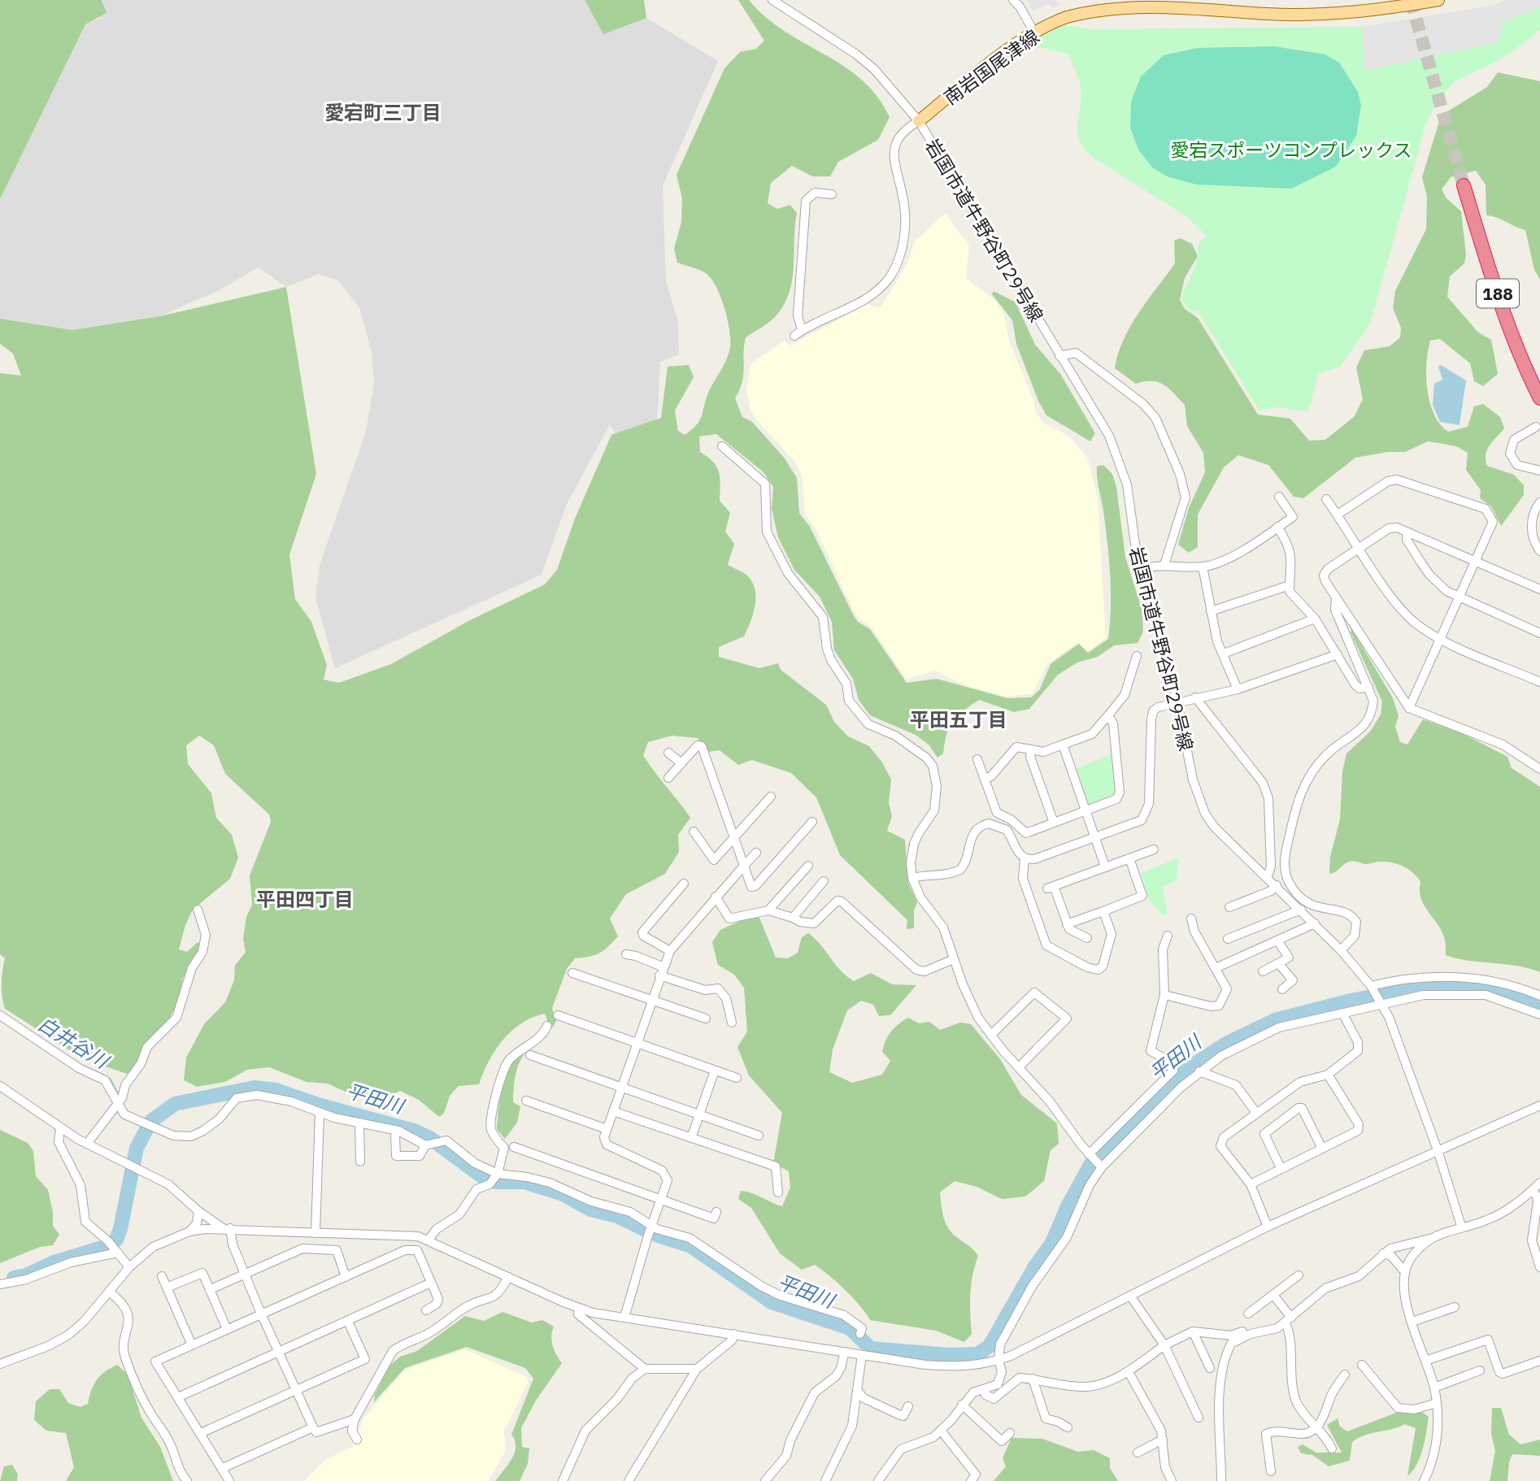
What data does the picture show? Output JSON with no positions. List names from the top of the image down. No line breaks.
{"streets":{"highway":["188"],"main road":["南岩国尾津線"],"street":["岩国市道牛野谷町29号線"]},"crossings":[["南岩国尾津線","岩国市道牛野谷町29号線"]],"districts":["愛宕町三丁目","平田五丁目","平田四丁目"],"water":["白井谷川","平田川"],"parks":["愛宕スポーツコンプレックス"]}
